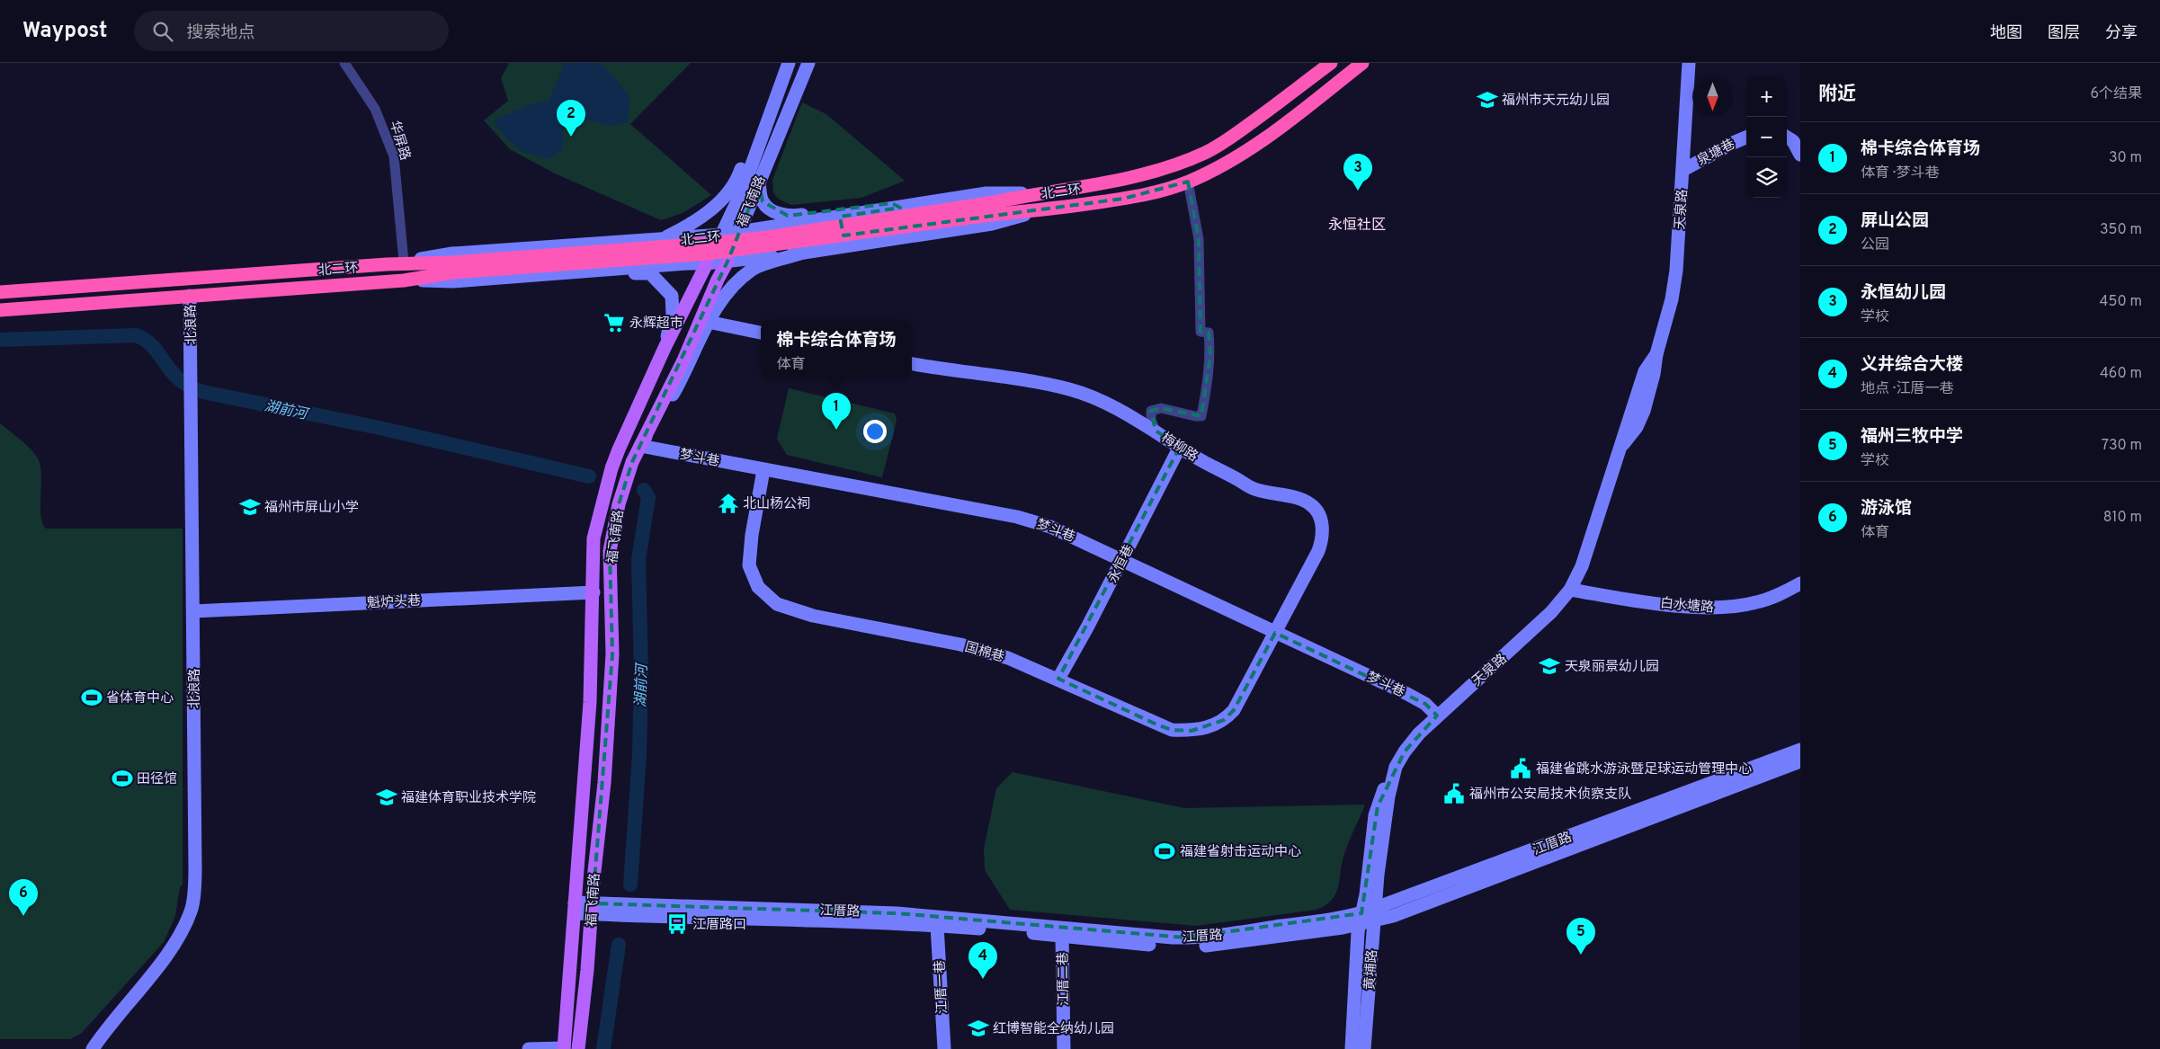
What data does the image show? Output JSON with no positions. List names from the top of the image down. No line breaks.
{"streets":{"highway":["北二环"],"main road":["泉塘巷","福飞南路","天泉路","北浪路","梅柳路","梦斗巷","永恒巷","魁炉头巷","白水塘路","国棉巷","江厝路","黄埔路","江厝二巷","江厝一巷"],"street":["华屏路"]},"crossings":[["泉塘巷","天泉路"],["北二环","北浪路"],["福飞南路","梦斗巷"],["福飞南路","魁炉头巷"],["福飞南路","江厝路"],["天泉路","梦斗巷"],["天泉路","白水塘路"],["天泉路","黄埔路"],["北浪路","魁炉头巷"],["梅柳路","梦斗巷"],["梅柳路","永恒巷"],["梅柳路","国棉巷"],["梦斗巷","永恒巷"],["梦斗巷","国棉巷"],["永恒巷","国棉巷"],["江厝路","黄埔路"],["江厝路","江厝二巷"],["江厝路","江厝一巷"]],"districts":["永恒社区"],"water":["湖前河"],"places":{"school or university":["福州市天元幼儿园","福州市屏山小学","天泉丽景幼儿园","福建体育职业技术学院","红博智能全纳幼儿园"],"supermarket":["永辉超市"],"temple":["北山杨公祠"],"sports":["省体育中心","田径馆","福建省射击运动中心"],"public building":["福建省跳水游泳暨足球运动管理中心","福州市公安局技术侦察支队"],"bus stop":["江厝路口"]},"north":"bottom","page":{"header":"Waypost","search":"搜索地点","nav":["地图","图层","分享"],"heading":["附近","6个结果"],"map_buttons":["+","−"],"pins":["2","3","1","6","5","4"],"list":[{"mark":"1","name":"棉卡综合体育场","note":"体育 · 梦斗巷","value":"30 m"},{"mark":"2","name":"屏山公园","note":"公园","value":"350 m"},{"mark":"3","name":"永恒幼儿园","note":"学校","value":"450 m"},{"mark":"4","name":"义井综合大楼","note":"地点 · 江厝一巷","value":"460 m"},{"mark":"5","name":"福州三牧中学","note":"学校","value":"730 m"},{"mark":"6","name":"游泳馆","note":"体育","value":"810 m"}],"popup":["棉卡综合体育场","体育"]}}
